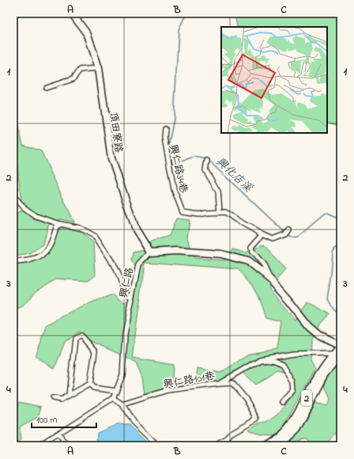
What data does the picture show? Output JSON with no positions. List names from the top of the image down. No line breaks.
{"streets":{"main road":["2"],"street":["頂田寮路","興仁路34巷","興仁路","興仁路101巷"]},"crossings":[["頂田寮路","興仁路"],["興仁路101巷","2"]],"water":["興化店溪"],"scale_bar":"100 m","grid":{"columns":["A","B","C"],"rows":["1","2","3","4"]}}
